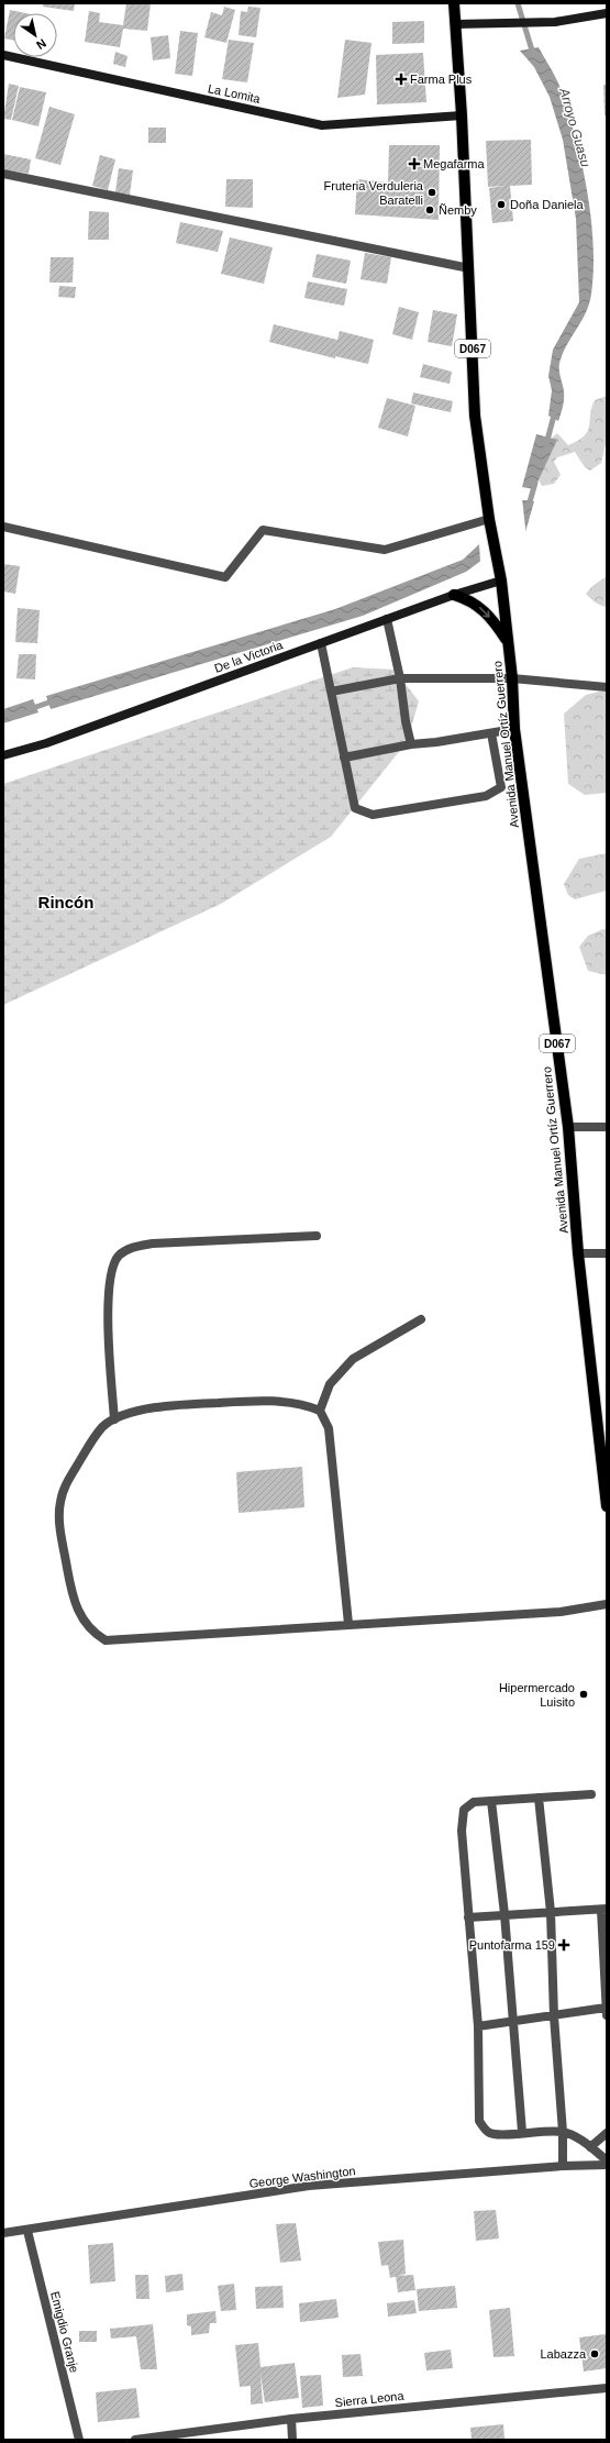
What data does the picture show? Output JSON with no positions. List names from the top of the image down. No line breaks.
{"streets":{"main road":["D067","Avenida Manuel Ortíz Guerrero"],"street":["La Lomita","De la Victoria","George Washington","Emigdio Granje","Sierra Leona"]},"crossings":[["La Lomita","Avenida Manuel Ortíz Guerrero"],["De la Victoria","Avenida Manuel Ortíz Guerrero"],["George Washington","Emigdio Granje"]],"districts":["Rincón"],"water":["Arroyo Guasu"],"places":{"health":["Farma Plus","Megafarma","Puntofarma 159"],"other":["Fruteria Verduleria Baratelli","Doña Daniela","Ñemby","Hipermercado Luisito","Labazza"]},"north":"bottom right"}
